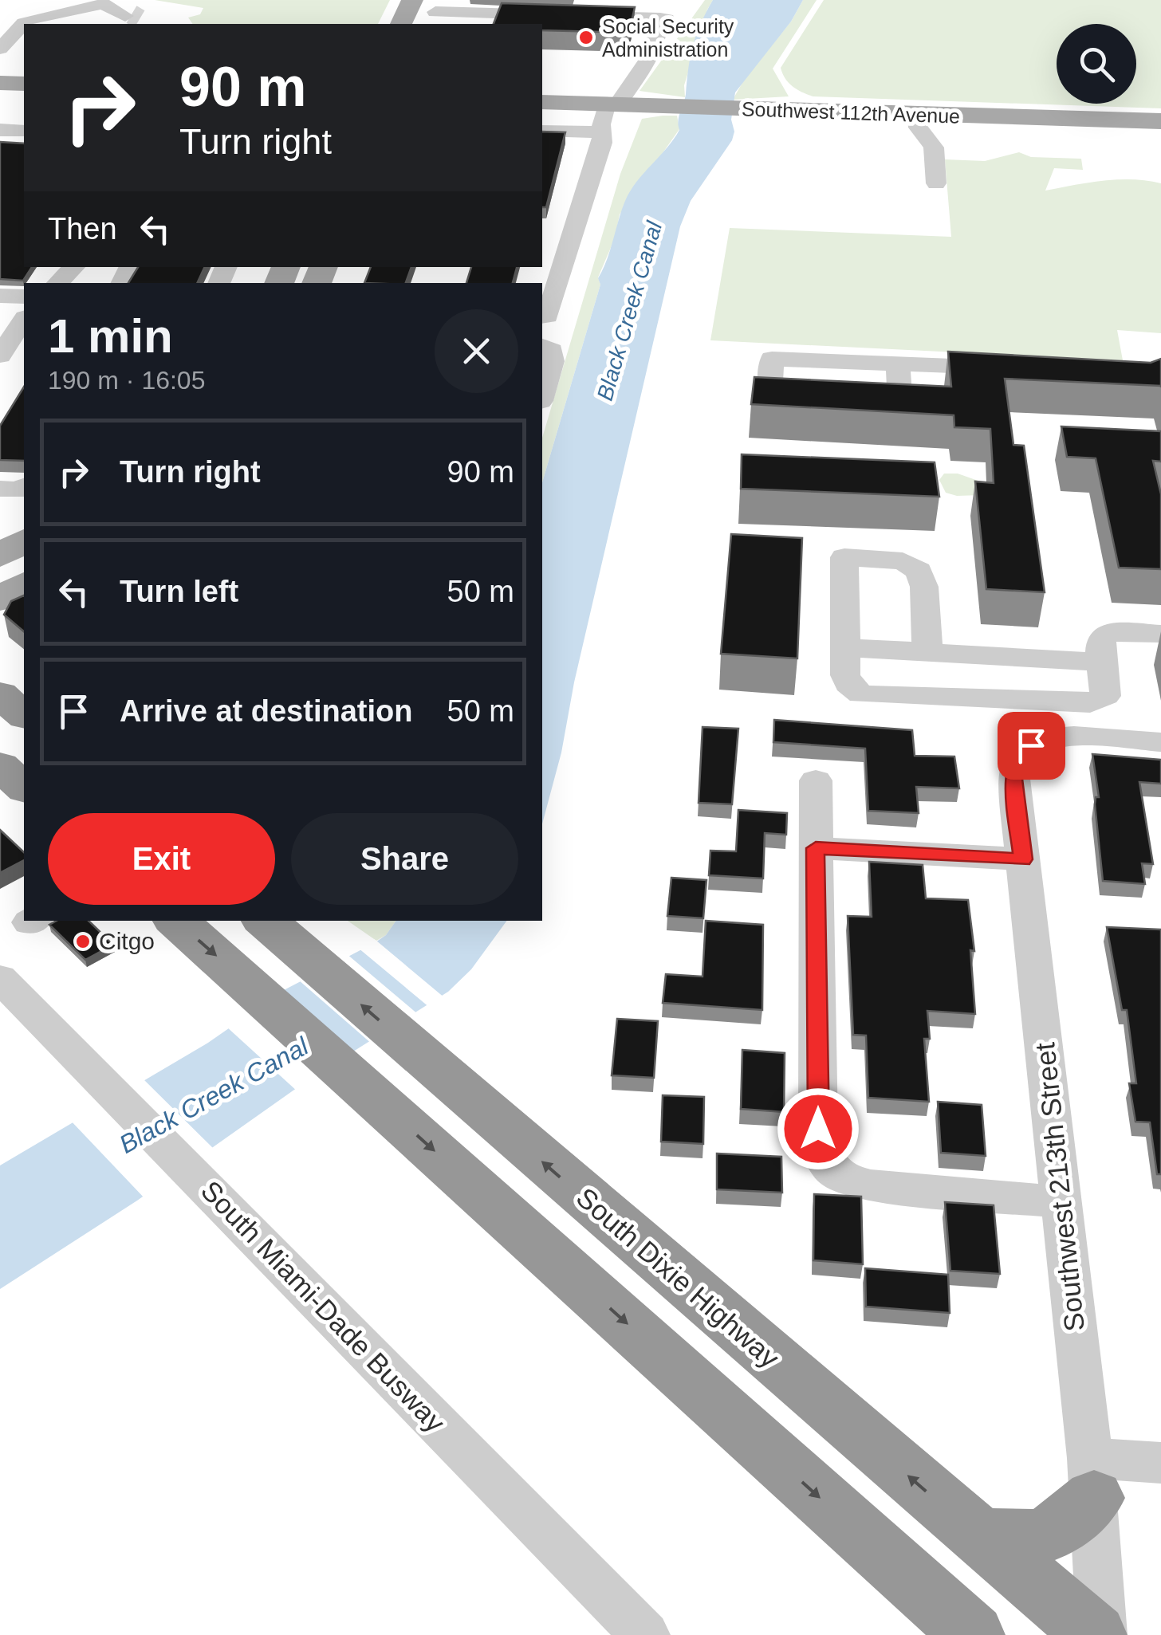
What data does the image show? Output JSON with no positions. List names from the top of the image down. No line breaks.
{"streets":{"highway":["South Dixie Highway"],"main road":["Southwest 112th Avenue"],"street":["Southwest 213th Street","South Miami-Dade Busway"]},"water":["Black Creek Canal"],"places":["Social Security Administration","Citgo"],"page":{"turn":["90 m","Turn right"],"then":"Then","heading":["1 min","190 m · 16:05"],"list":[{"name":"Turn right","value":"90 m"},{"name":"Turn left","value":"50 m"},{"name":"Arrive at destination","value":"50 m"}],"buttons":["Exit","Share"]}}
